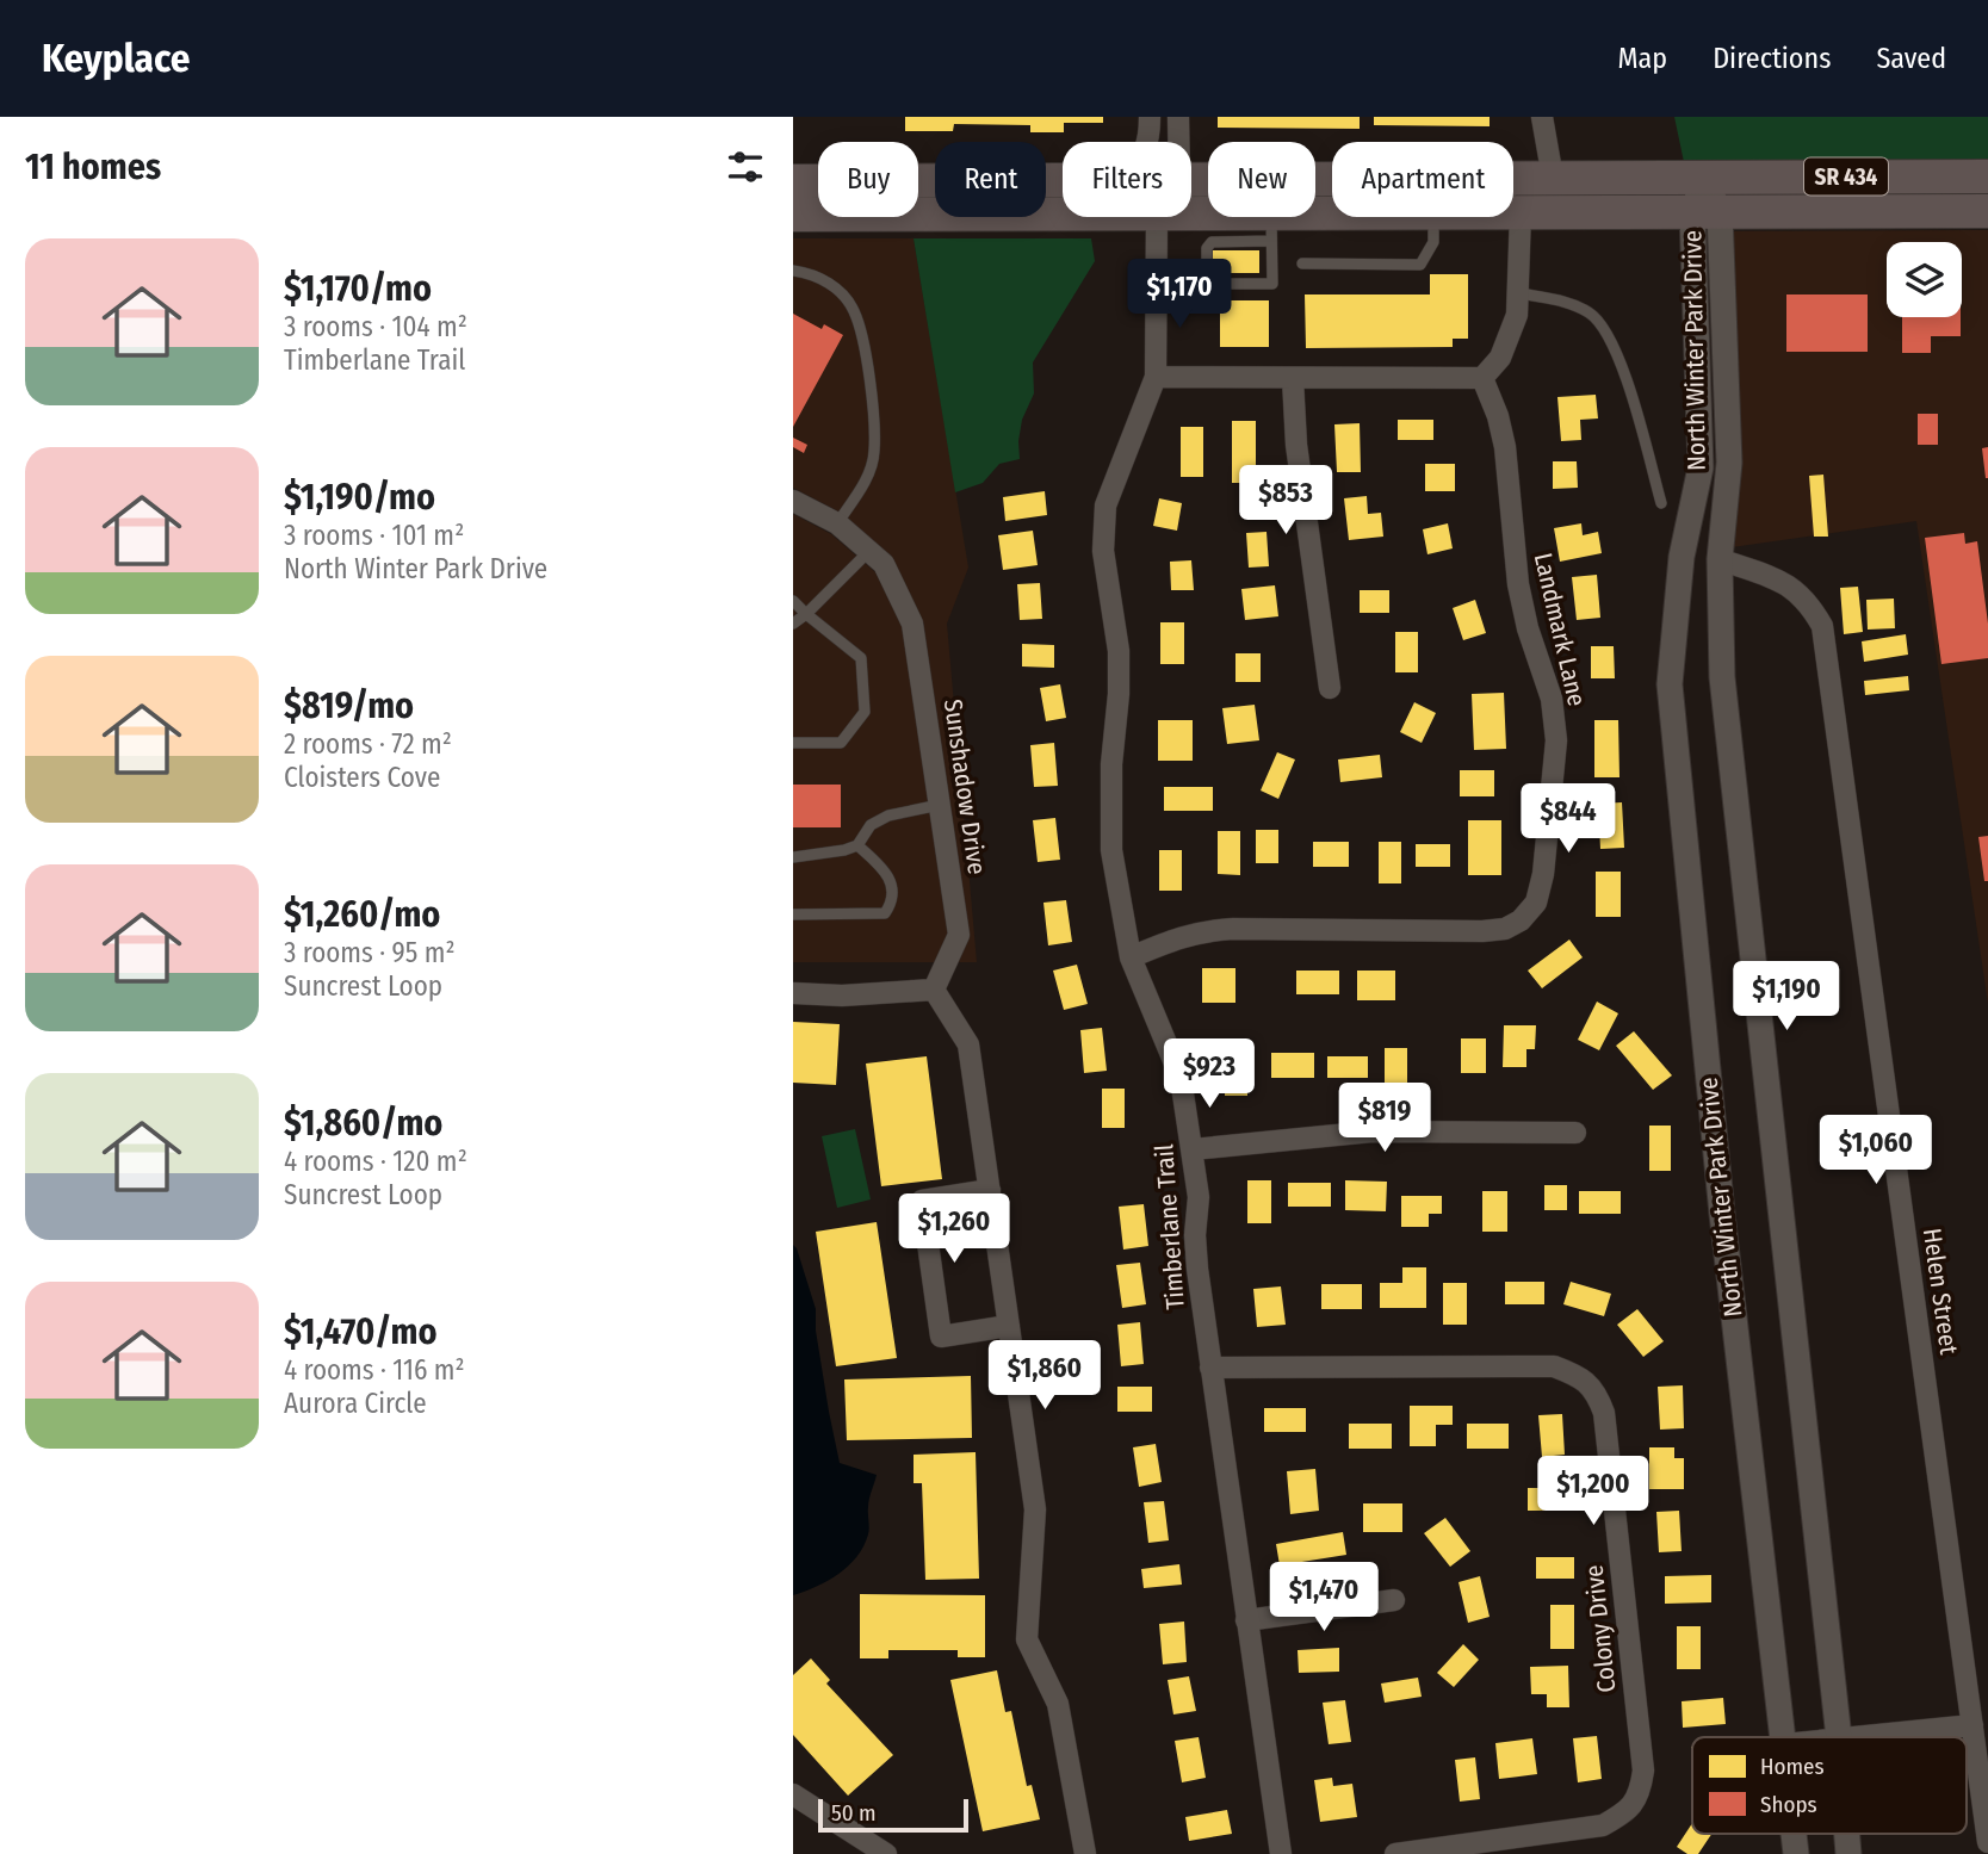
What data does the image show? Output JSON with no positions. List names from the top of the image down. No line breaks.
{"streets":{"main road":["SR 434"],"street":["North Winter Park Drive","Landmark Lane","Sunshadow Drive","Timberlane Trail","Helen Street","Colony Drive"]},"crossings":[["SR 434","North Winter Park Drive"],["North Winter Park Drive","Helen Street"],["Landmark Lane","Timberlane Trail"],["Timberlane Trail","Colony Drive"]],"legend":["Homes","Shops"],"scale_bar":"50 m","page":{"header":"Keyplace","nav":["Map","Directions","Saved"],"heading":"11 homes","chip":["Buy","Rent","Filters","New","Apartment"],"list":[{"name":"$1,170/mo","note":"3 rooms · 104 m² · Timberlane Trail"},{"name":"$1,190/mo","note":"3 rooms · 101 m² · North Winter Park Drive"},{"name":"$819/mo","note":"2 rooms · 72 m² · Cloisters Cove"},{"name":"$1,260/mo","note":"3 rooms · 95 m² · Suncrest Loop"},{"name":"$1,860/mo","note":"4 rooms · 120 m² · Suncrest Loop"},{"name":"$1,470/mo","note":"4 rooms · 116 m² · Aurora Circle"}],"price":["$1,170","$853","$844","$1,190","$923","$819","$1,060","$1,260","$1,860","$1,200","$1,470"],"scale":"50 m"}}
